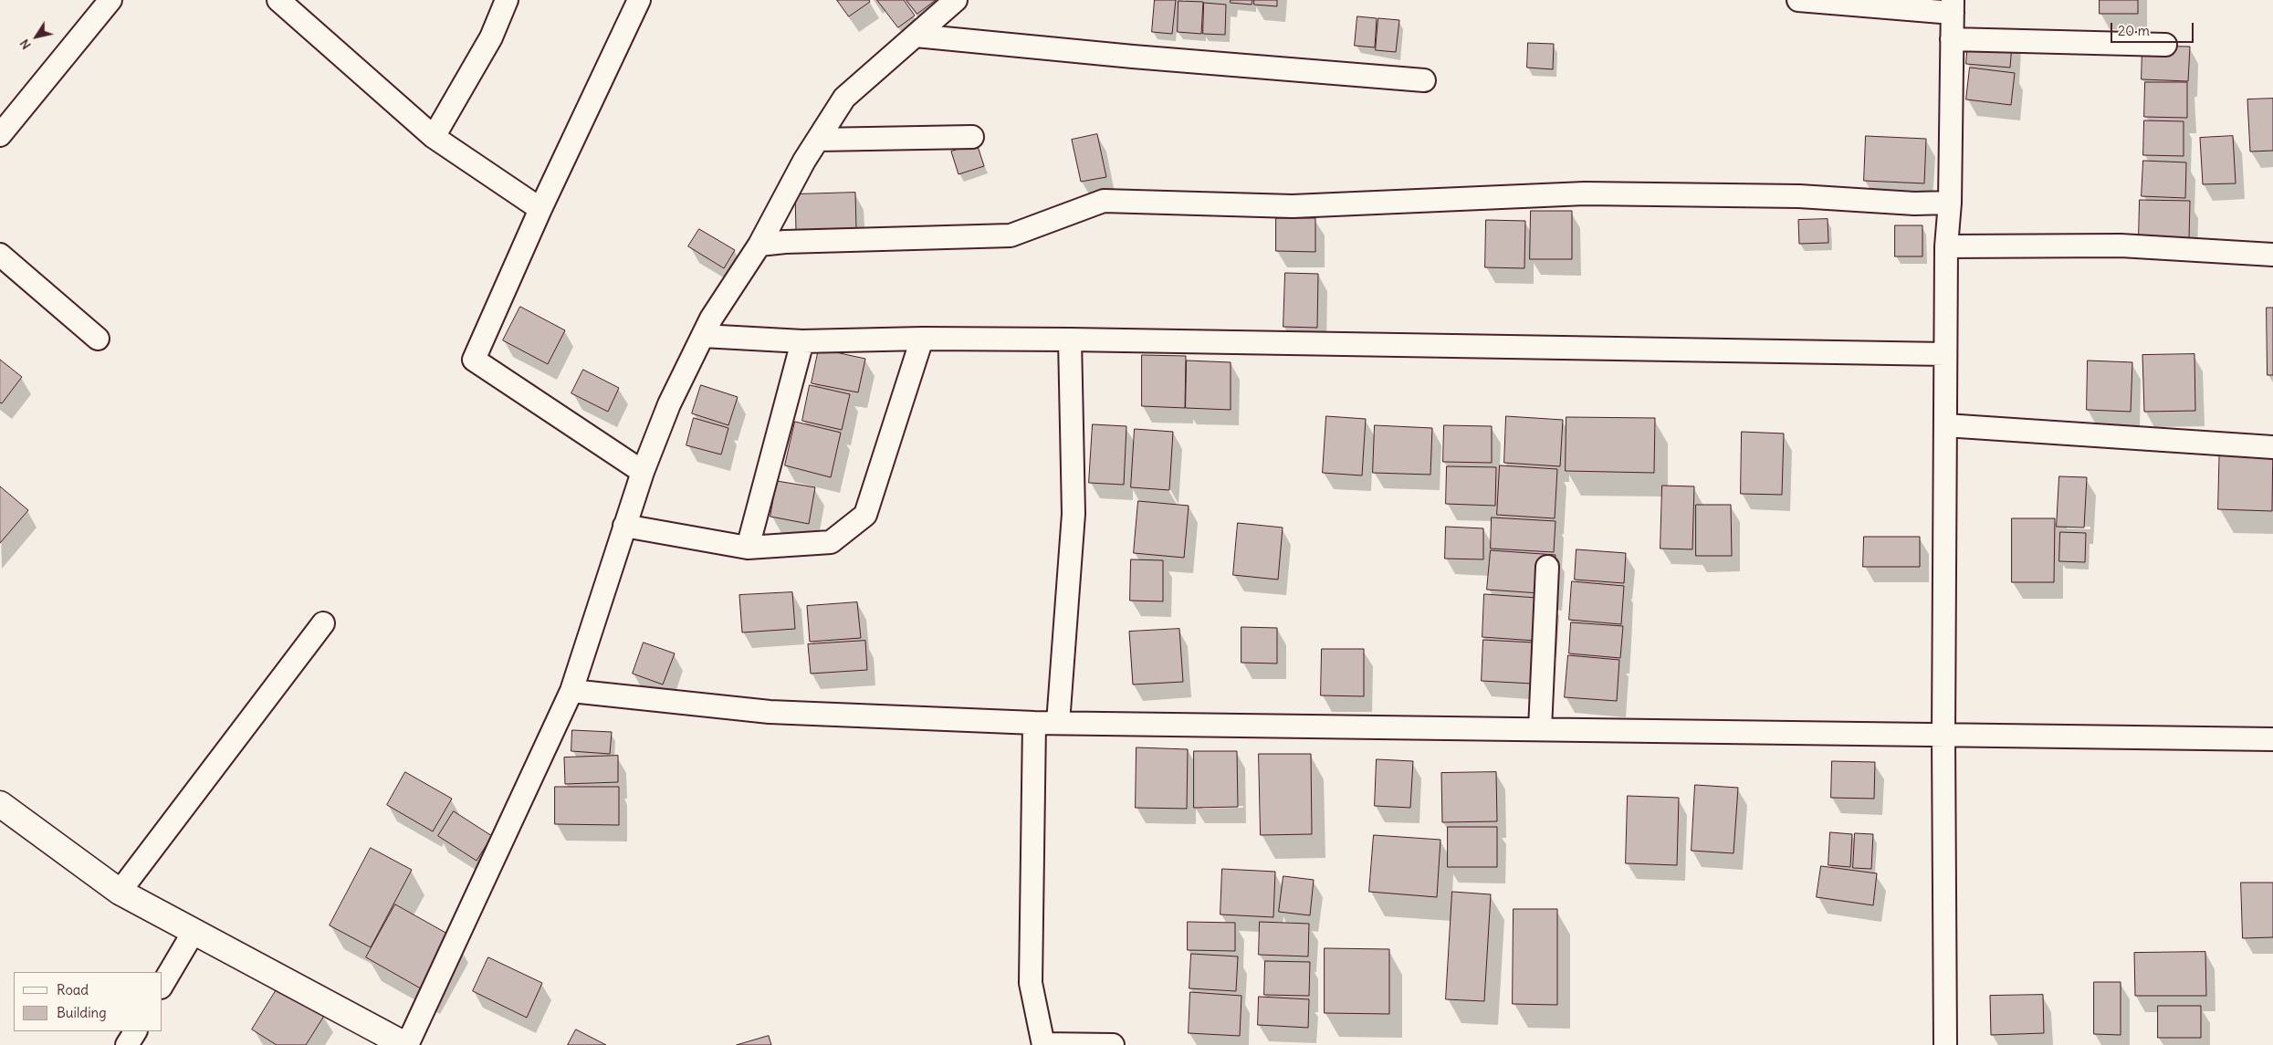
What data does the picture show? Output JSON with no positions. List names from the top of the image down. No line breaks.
{"legend":["Road","Building"],"scale_bar":"20 m","north":"bottom left"}
